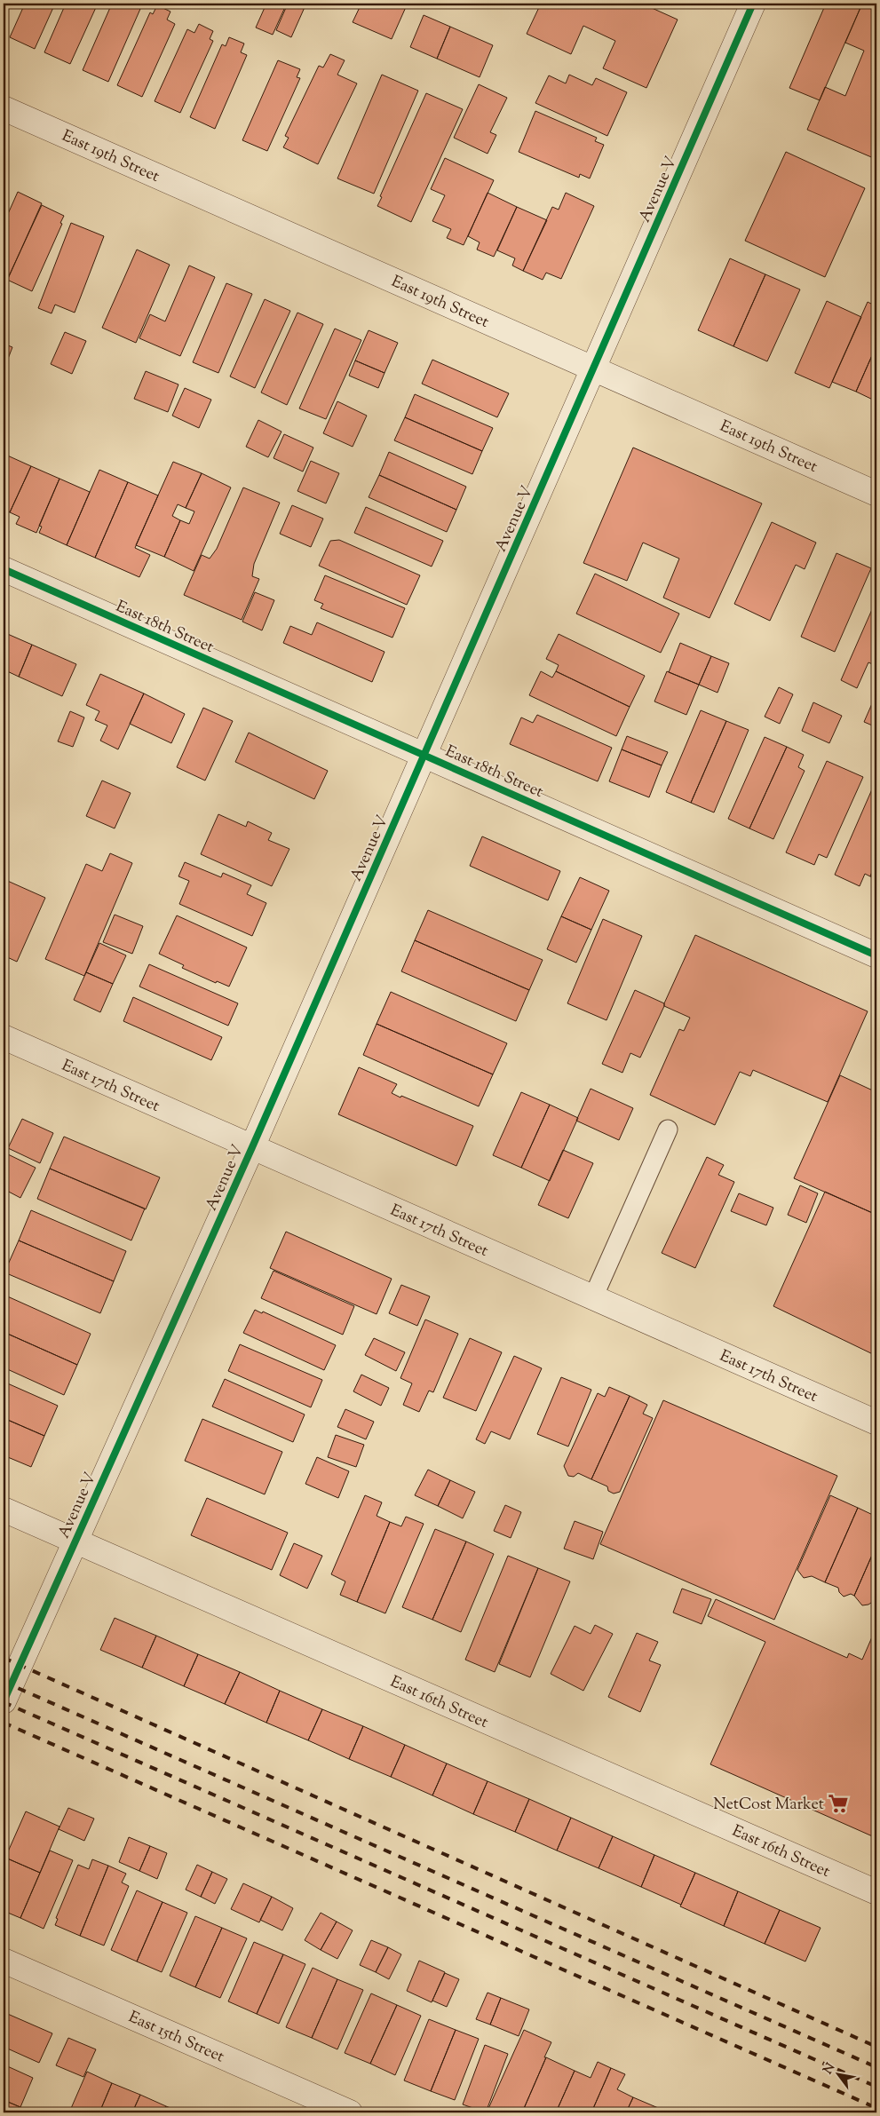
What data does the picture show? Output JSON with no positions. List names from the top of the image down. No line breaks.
{"streets":{"street":["East 19th Street","Avenue V","East 18th Street","East 17th Street","East 16th Street","East 15th Street"]},"crossings":[["East 19th Street","Avenue V"],["Avenue V","East 18th Street"],["Avenue V","East 17th Street"],["Avenue V","East 16th Street"]],"places":{"supermarket":["NetCost Market"]},"north":"top left"}
